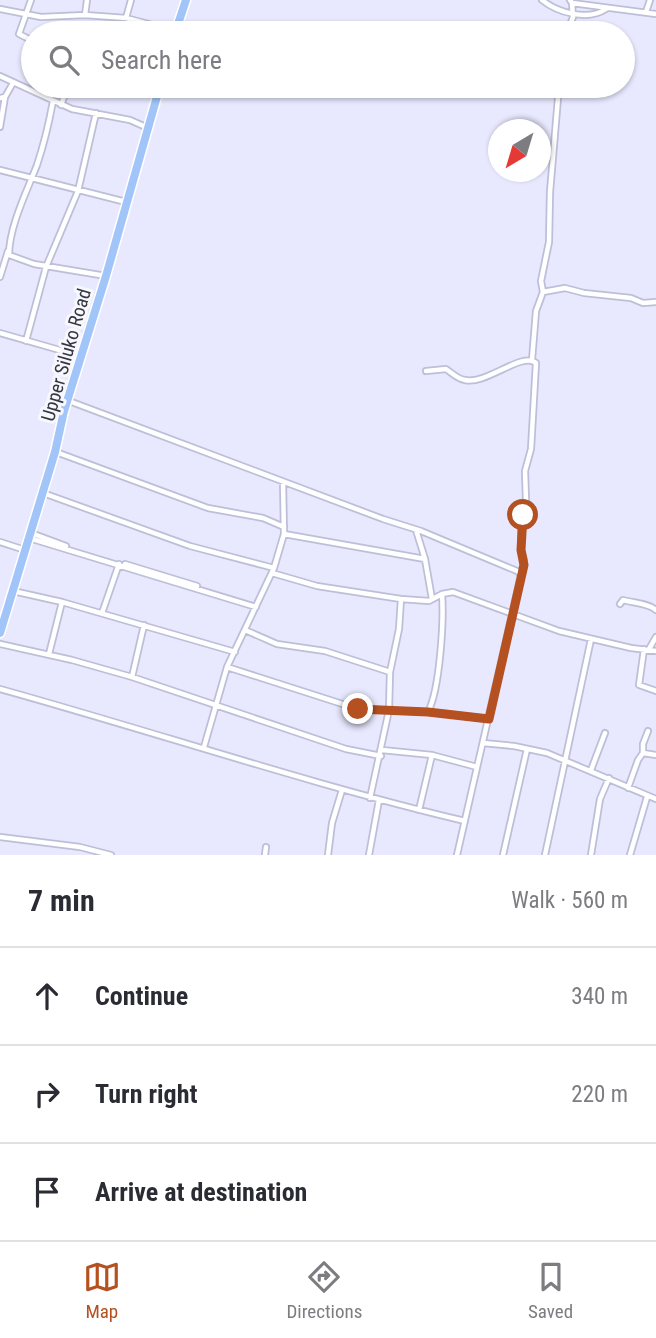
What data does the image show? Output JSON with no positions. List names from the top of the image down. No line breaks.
{"streets":{"main road":["Upper Siluko Road"]},"north":"bottom left","page":{"search":"Search here","heading":["7 min","Walk · 560 m"],"list":[["Continue","340 m"],["Turn right","220 m"],"Arrive at destination"],"nav":["Map","Directions","Saved"]}}
